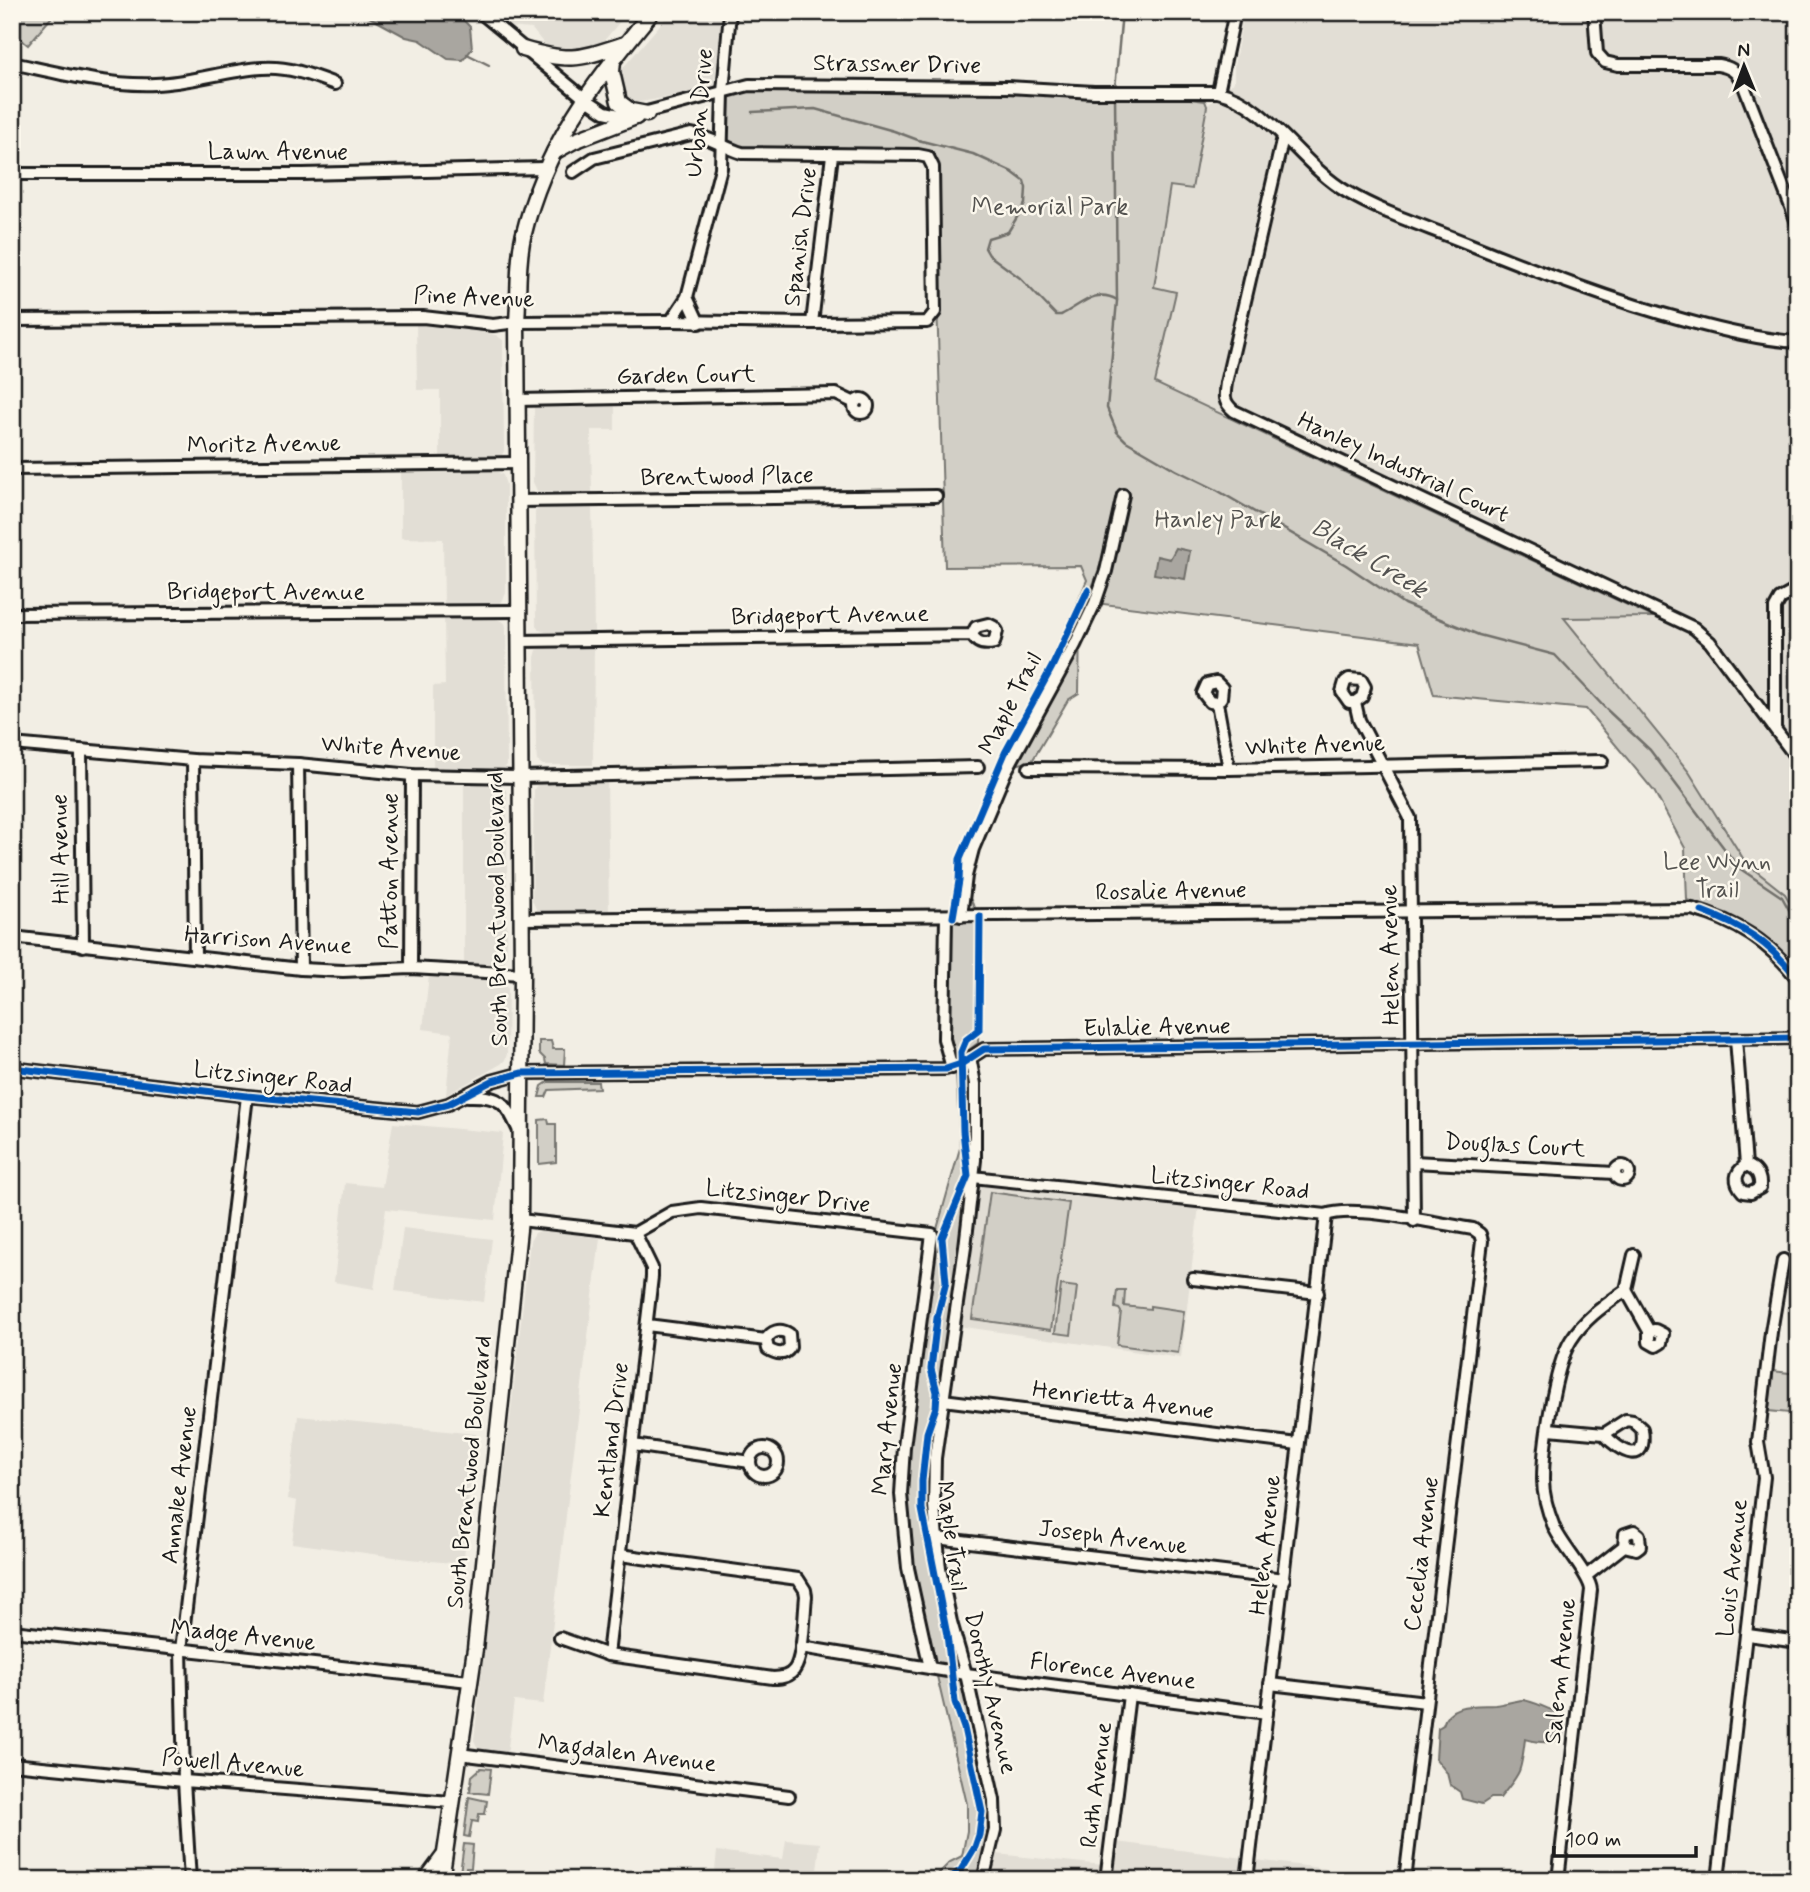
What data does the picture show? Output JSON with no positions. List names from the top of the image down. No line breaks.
{"streets":{"main road":["South Brentwood Boulevard"],"street":["Strassner Drive","Urban Drive","Lawn Avenue","Spanish Drive","Pine Avenue","Garden Court","Moritz Avenue","Hanley Industrial Court","Brentwood Place","Bridgeport Avenue","White Avenue","Hill Avenue","Patton Avenue","Rosalie Avenue","Harrison Avenue","Helen Avenue","Eulalie Avenue","Litzsinger Road","Douglas Court","Litzsinger Drive","Henrietta Avenue","Mary Avenue","Kentland Drive","Annalee Avenue","Joseph Avenue","Cecelia Avenue","Louis Avenue","Madge Avenue","Salem Avenue","Florence Avenue","Dorothy Avenue","Magdalen Avenue","Powell Avenue","Ruth Avenue"],"cycle path":["Maple Trail"]},"crossings":[["Strassner Drive","Urban Drive"],["Strassner Drive","South Brentwood Boulevard"],["Urban Drive","Pine Avenue"],["Lawn Avenue","South Brentwood Boulevard"],["Spanish Drive","Pine Avenue"],["Pine Avenue","South Brentwood Boulevard"],["Garden Court","South Brentwood Boulevard"],["Moritz Avenue","South Brentwood Boulevard"],["Brentwood Place","South Brentwood Boulevard"],["Bridgeport Avenue","South Brentwood Boulevard"],["White Avenue","Hill Avenue"],["White Avenue","Patton Avenue"],["White Avenue","South Brentwood Boulevard"],["White Avenue","Helen Avenue"],["Hill Avenue","Harrison Avenue"],["Patton Avenue","Harrison Avenue"],["Rosalie Avenue","South Brentwood Boulevard"],["Rosalie Avenue","Helen Avenue"],["South Brentwood Boulevard","Harrison Avenue"],["South Brentwood Boulevard","Litzsinger Road"],["South Brentwood Boulevard","Madge Avenue"],["South Brentwood Boulevard","Magdalen Avenue"],["South Brentwood Boulevard","Powell Avenue"],["Helen Avenue","Eulalie Avenue"],["Helen Avenue","Litzsinger Road"],["Helen Avenue","Douglas Court"],["Helen Avenue","Henrietta Avenue"],["Helen Avenue","Joseph Avenue"],["Helen Avenue","Florence Avenue"],["Eulalie Avenue","Dorothy Avenue"],["Litzsinger Road","Annalee Avenue"],["Litzsinger Road","Cecelia Avenue"],["Litzsinger Road","Dorothy Avenue"],["Litzsinger Drive","Mary Avenue"],["Litzsinger Drive","Kentland Drive"],["Henrietta Avenue","Dorothy Avenue"],["Mary Avenue","Florence Avenue"],["Annalee Avenue","Madge Avenue"],["Annalee Avenue","Powell Avenue"],["Joseph Avenue","Dorothy Avenue"],["Florence Avenue","Dorothy Avenue"],["Florence Avenue","Ruth Avenue"]],"water":["Black Creek"],"parks":["Memorial Park","Hanley Park","Lee Wynn Trail"],"scale_bar":"100 m","north":"top"}
